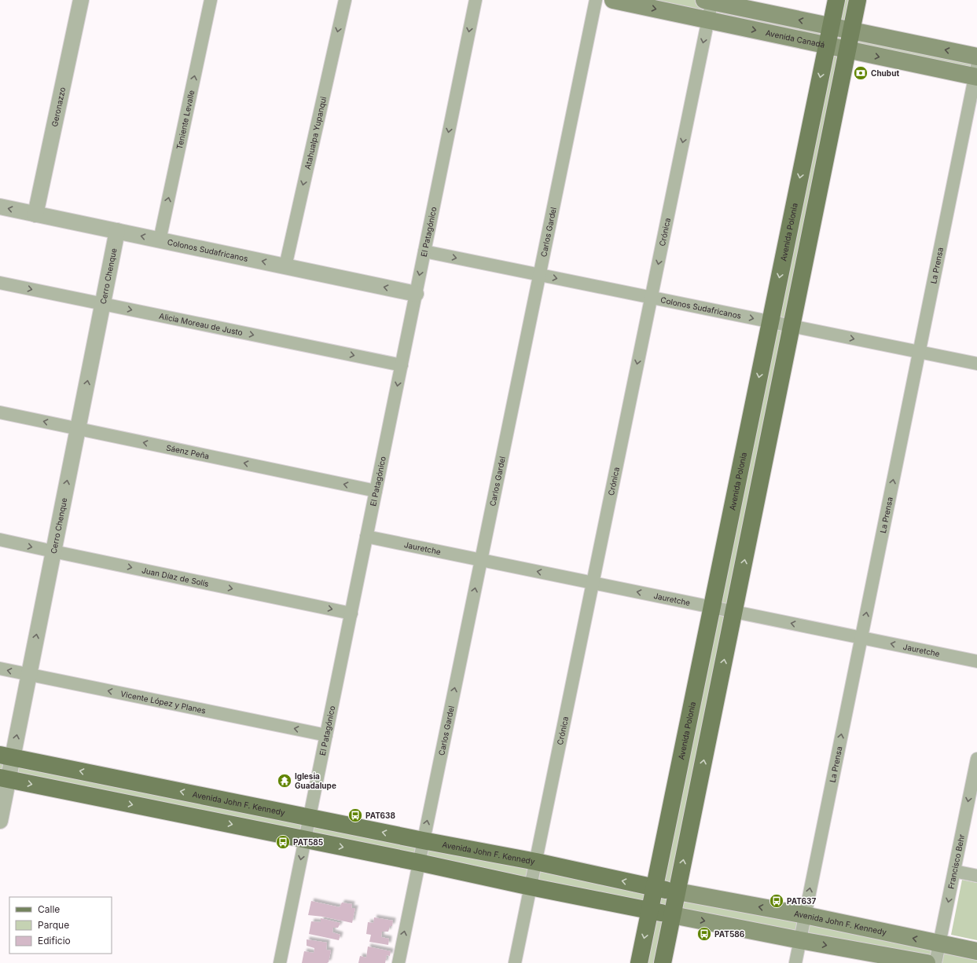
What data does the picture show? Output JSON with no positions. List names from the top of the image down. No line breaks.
{"streets":{"main road":["Avenida Canadá","Avenida Polonia","Avenida John F. Kennedy"],"street":["Geronazzo","Teniente Levalle","Atahualpa Yupanqui","El Patagónico","Carlos Gardel","Crónica","Colonos Sudafricanos","La Prensa","Cerro Chenque","Alicia Moreau de Justo","Sáenz Peña","Jauretche","Juan Díaz de Solís","Vicente López y Planes","Francisco Behr"]},"crossings":[["Avenida Canadá","Crónica"],["Avenida Canadá","Avenida Polonia"],["Avenida Canadá","La Prensa"],["Geronazzo","Colonos Sudafricanos"],["Teniente Levalle","Colonos Sudafricanos"],["Atahualpa Yupanqui","Colonos Sudafricanos"],["El Patagónico","Colonos Sudafricanos"],["El Patagónico","Alicia Moreau de Justo"],["El Patagónico","Sáenz Peña"],["El Patagónico","Jauretche"],["El Patagónico","Juan Díaz de Solís"],["El Patagónico","Vicente López y Planes"],["El Patagónico","Avenida John F. Kennedy"],["Carlos Gardel","Colonos Sudafricanos"],["Carlos Gardel","Jauretche"],["Carlos Gardel","Avenida John F. Kennedy"],["Crónica","Colonos Sudafricanos"],["Crónica","Jauretche"],["Crónica","Avenida John F. Kennedy"],["Avenida Polonia","Colonos Sudafricanos"],["Avenida Polonia","Jauretche"],["Avenida Polonia","Avenida John F. Kennedy"],["Colonos Sudafricanos","La Prensa"],["Colonos Sudafricanos","Cerro Chenque"],["La Prensa","Jauretche"],["La Prensa","Avenida John F. Kennedy"],["Cerro Chenque","Alicia Moreau de Justo"],["Cerro Chenque","Sáenz Peña"],["Cerro Chenque","Juan Díaz de Solís"],["Cerro Chenque","Vicente López y Planes"],["Cerro Chenque","Avenida John F. Kennedy"],["Avenida John F. Kennedy","Francisco Behr"]],"one_way":["Teniente Levalle","Atahualpa Yupanqui","El Patagónico","Carlos Gardel","Crónica","La Prensa","Cerro Chenque","Alicia Moreau de Justo","Sáenz Peña","Jauretche","Juan Díaz de Solís","Vicente López y Planes","Francisco Behr"],"places":{"bank":["Chubut"],"temple":["Iglesia Guadalupe"],"bus stop":["PAT638","PAT585","PAT637","PAT586"]},"legend":["Calle","Parque","Edificio"]}
